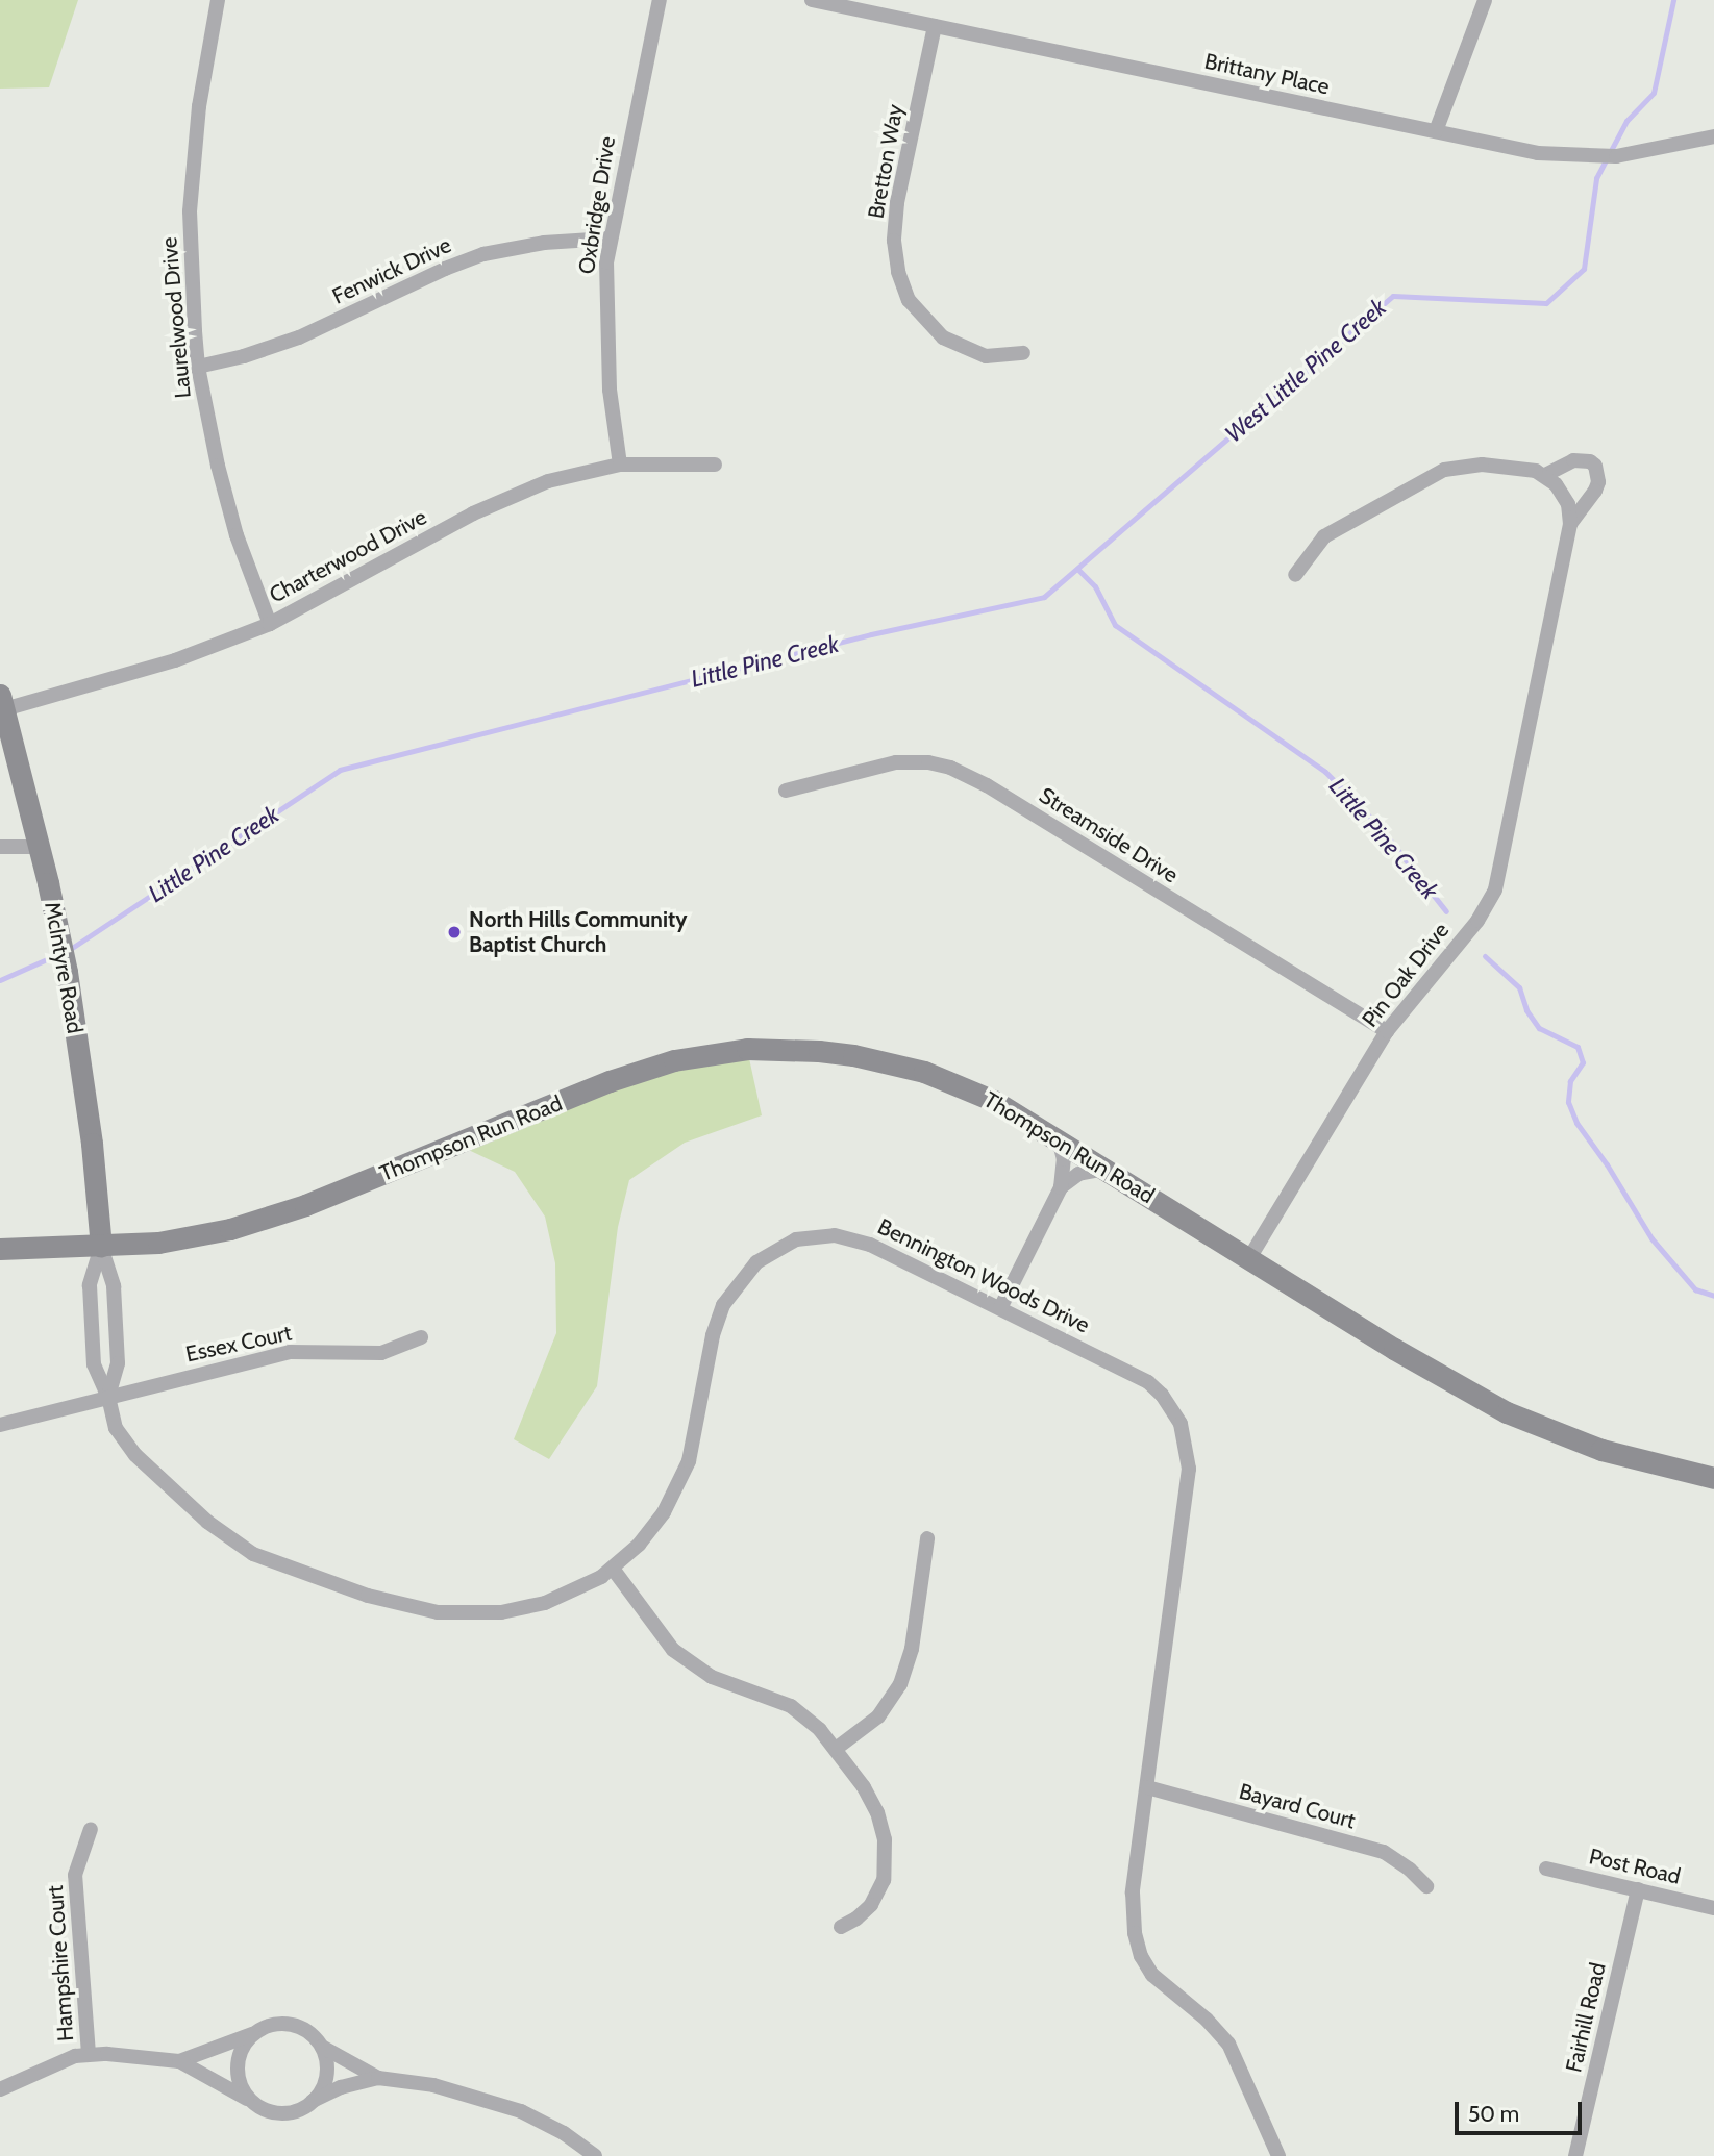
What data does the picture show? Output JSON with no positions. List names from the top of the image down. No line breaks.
{"streets":{"street":["Brittany Place","Bretton Way","Oxbridge Drive","Fenwick Drive","Laurelwood Drive","Charterwood Drive","Streamside Drive","McIntyre Road","Pin Oak Drive","Thompson Run Road","Bennington Woods Drive","Essex Court","Bayard Court","Post Road","Hampshire Court","Fairhill Road"]},"crossings":[["Brittany Place","Bretton Way"],["Oxbridge Drive","Fenwick Drive"],["Oxbridge Drive","Charterwood Drive"],["Fenwick Drive","Laurelwood Drive"],["Laurelwood Drive","Charterwood Drive"],["Charterwood Drive","McIntyre Road"],["Streamside Drive","Pin Oak Drive"],["McIntyre Road","Thompson Run Road"],["McIntyre Road","Bennington Woods Drive"],["McIntyre Road","Essex Court"],["Pin Oak Drive","Thompson Run Road"],["Bennington Woods Drive","Essex Court"],["Bennington Woods Drive","Bayard Court"],["Post Road","Fairhill Road"]],"water":["West Little Pine Creek","Little Pine Creek"],"places":["North Hills Community Baptist Church"],"scale_bar":"50 m"}
